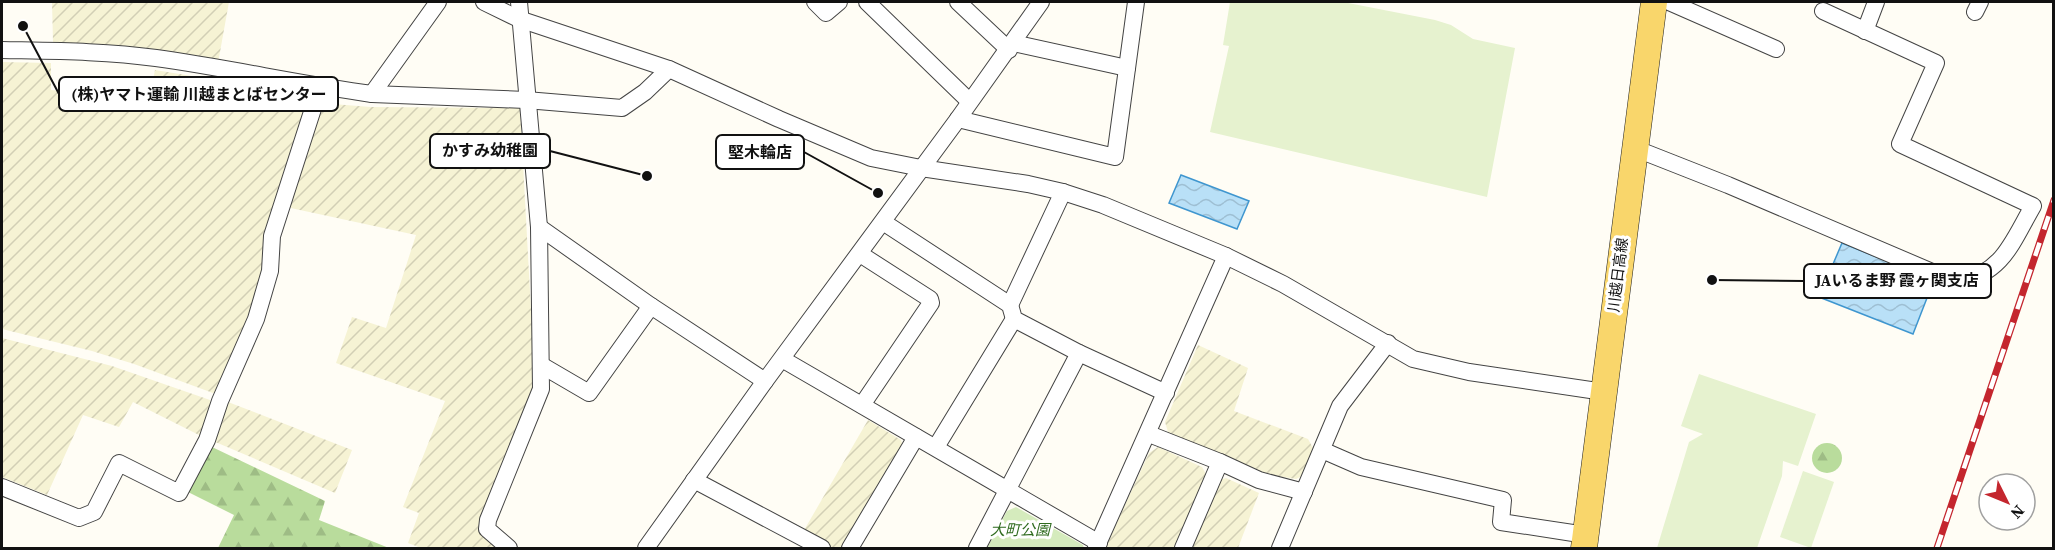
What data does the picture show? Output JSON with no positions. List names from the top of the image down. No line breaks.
{"streets":{"main road":["川越日高線"]},"parks":["大町公園"],"places":["(株)ヤマト運輸 川越まとばセンター","かすみ幼稚園","堅木輪店","JAいるま野 霞ヶ関支店"],"north":"bottom right"}
